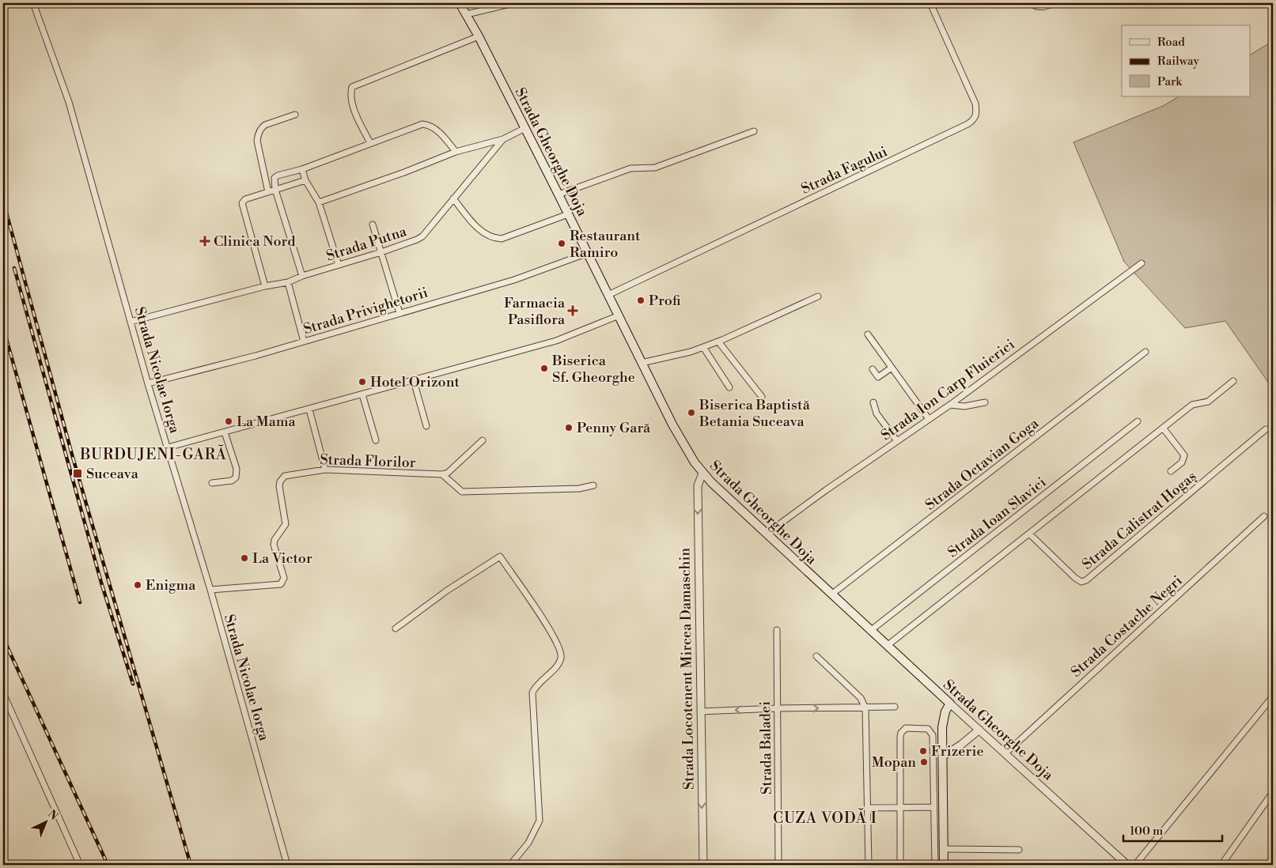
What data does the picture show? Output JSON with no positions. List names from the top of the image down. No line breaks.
{"streets":{"main road":["Strada Gheorghe Doja"],"street":["Strada Fagului","Strada Putna","Strada Privighetorii","Strada Nicolae Iorga","Strada Ion Carp Fluierici","Strada Florilor","Strada Octavian Goga","Strada Ioan Slavici","Strada Calistrat Hogaș","Strada Costache Negri","Strada Locotenent Mircea Damaschin","Strada Baladei"]},"crossings":[["Strada Gheorghe Doja","Strada Fagului"],["Strada Gheorghe Doja","Strada Putna"],["Strada Gheorghe Doja","Strada Privighetorii"],["Strada Gheorghe Doja","Strada Ion Carp Fluierici"],["Strada Gheorghe Doja","Strada Octavian Goga"],["Strada Gheorghe Doja","Strada Ioan Slavici"],["Strada Gheorghe Doja","Strada Costache Negri"],["Strada Gheorghe Doja","Strada Locotenent Mircea Damaschin"],["Strada Putna","Strada Nicolae Iorga"],["Strada Privighetorii","Strada Nicolae Iorga"],["Strada Nicolae Iorga","Strada Florilor"]],"one_way":["Strada Locotenent Mircea Damaschin"],"districts":["BURDUJENI-GARĂ","CUZA VODĂ I"],"places":{"health":["Clinica Nord","Farmacia Pasiflora"],"other":["Restaurant Ramiro","Profi","Biserica Sf. Gheorghe","Hotel Orizont","Biserica Baptistă Betania Suceava","La Mama","Penny Gară","La Victor","Enigma","Frizerie","Mopan"],"transit":["Suceava"]},"legend":["Road","Railway","Park"],"scale_bar":"100 m","north":"top right"}
